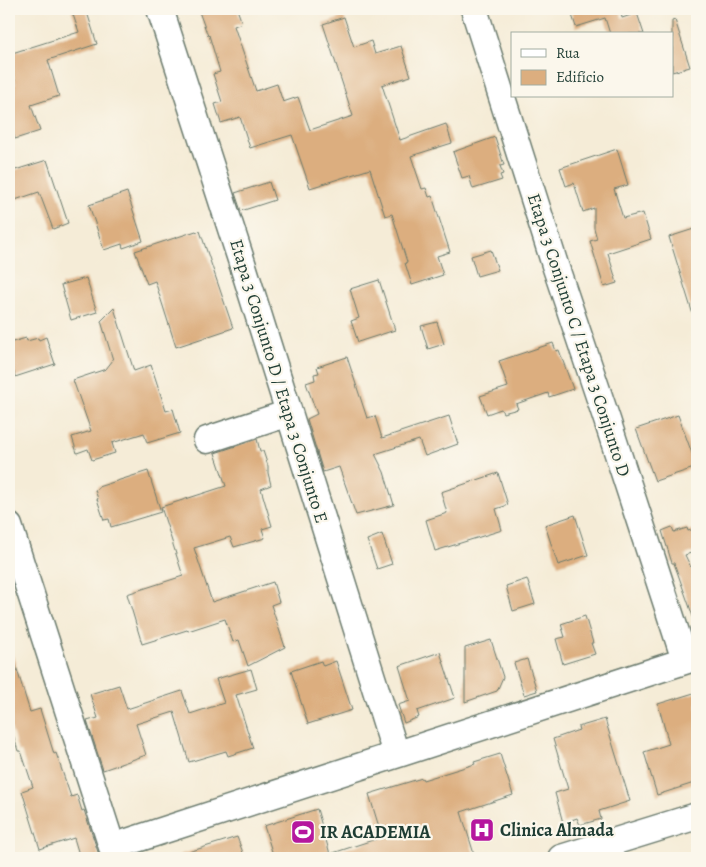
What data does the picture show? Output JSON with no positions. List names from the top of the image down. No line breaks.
{"streets":{"street":["Etapa 3 Conjunto C / Etapa 3 Conjunto D","Etapa 3 Conjunto D / Etapa 3 Conjunto E"]},"places":{"hospital":["Clinica Almada"],"sports":["IR ACADEMIA"]},"legend":["Rua","Edifício"]}
